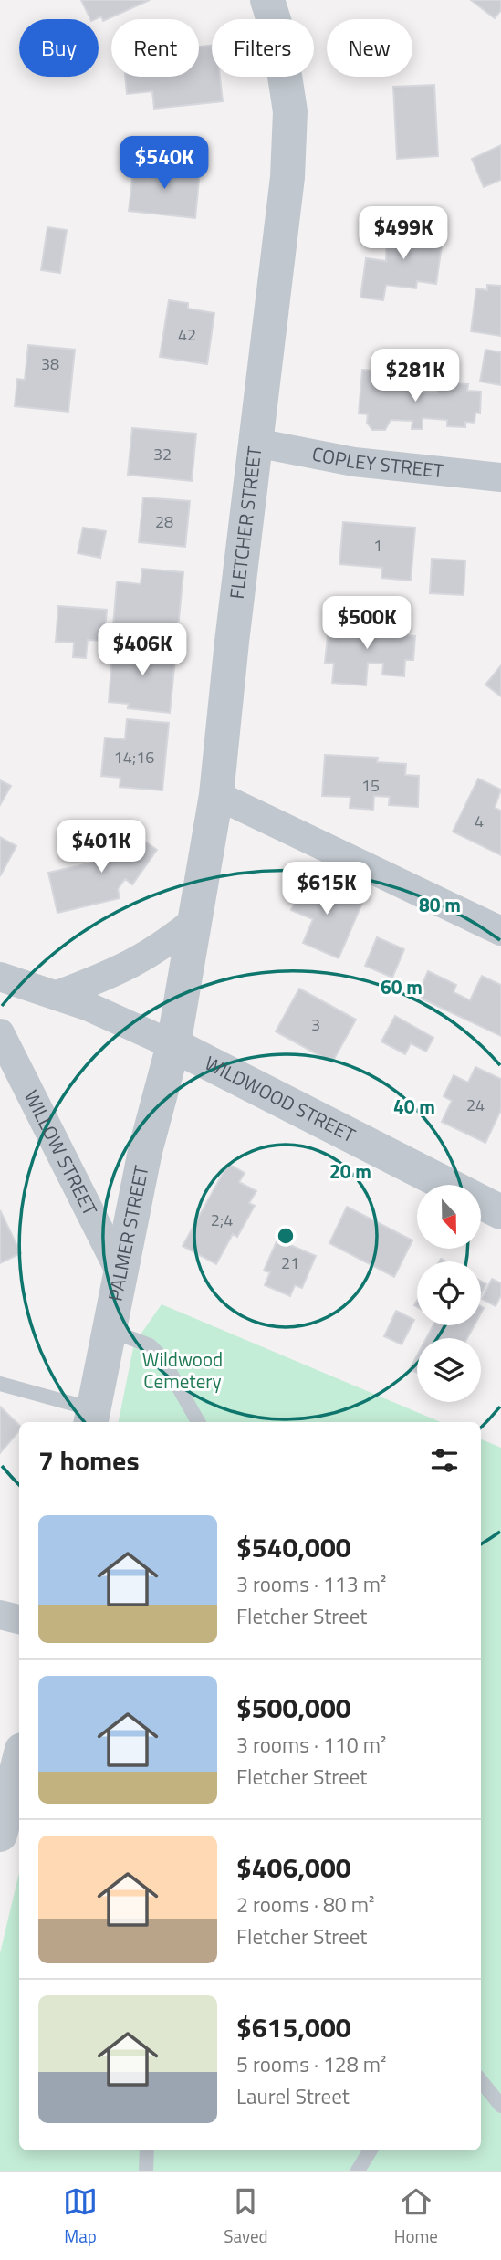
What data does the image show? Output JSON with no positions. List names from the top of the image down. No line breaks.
{"streets":{"street":["COPLEY STREET","FLETCHER STREET","WILDWOOD STREET","WILLOW STREET","PALMER STREET"]},"crossings":[["COPLEY STREET","FLETCHER STREET"],["FLETCHER STREET","WILDWOOD STREET"],["FLETCHER STREET","PALMER STREET"],["WILDWOOD STREET","PALMER STREET"],["WILLOW STREET","PALMER STREET"]],"parks":["Wildwood Cemetery"],"house_numbers":["42","38","32","28","1","14;16","15","4","3","24","2;4","21"],"north":"bottom","page":{"chip":["Buy","Rent","Filters","New"],"price":["$540K","$499K","$281K","$500K","$406K","$401K","$615K"],"heading":"7 homes","list":[{"name":"$540,000","note":"3 rooms · 113 m² · Fletcher Street"},{"name":"$500,000","note":"3 rooms · 110 m² · Fletcher Street"},{"name":"$406,000","note":"2 rooms · 80 m² · Fletcher Street"},{"name":"$615,000","note":"5 rooms · 128 m² · Laurel Street"}],"tabs":["Map","Saved","Home"]},"rings":["80 m","60 m","40 m","20 m"]}
